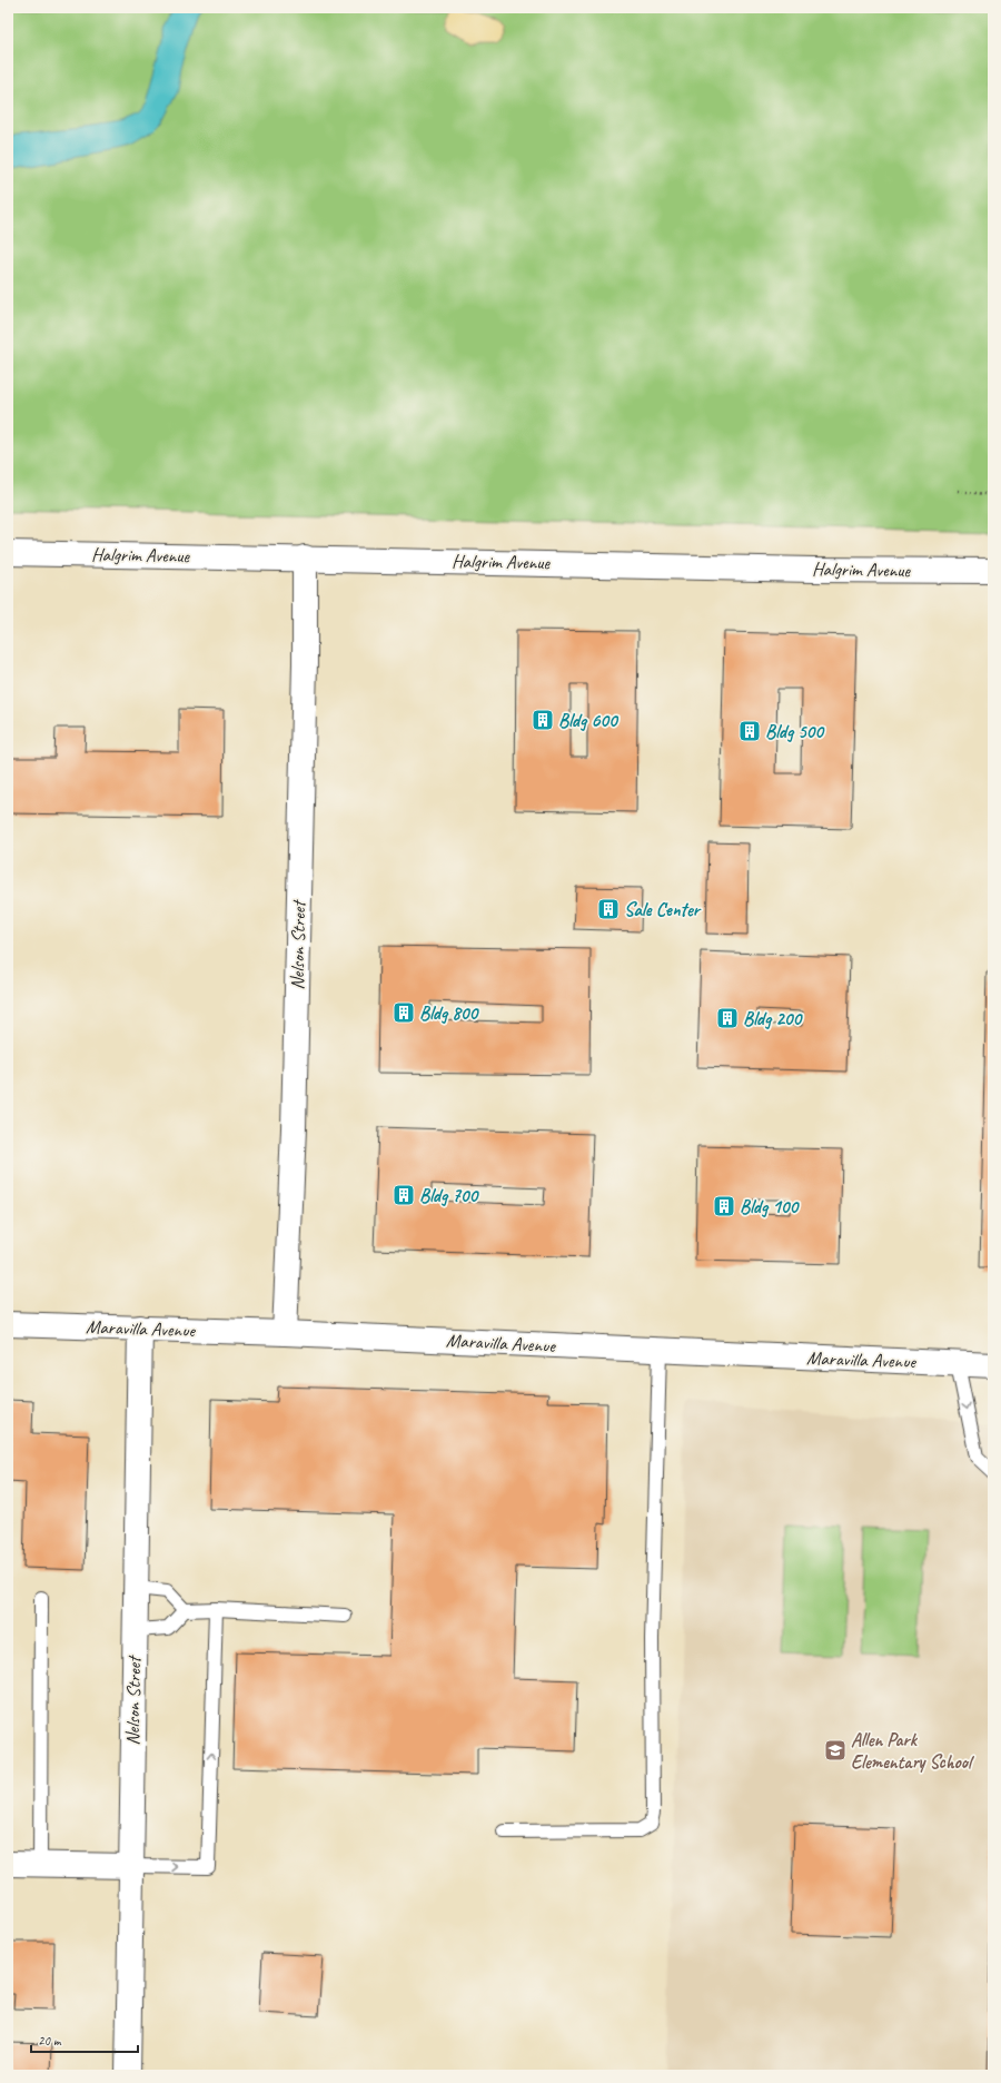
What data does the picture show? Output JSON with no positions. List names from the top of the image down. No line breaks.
{"streets":{"street":["Halgrim Avenue","Nelson Street","Maravilla Avenue"]},"crossings":[["Halgrim Avenue","Nelson Street"],["Nelson Street","Maravilla Avenue"]],"places":{"building":["Bldg 600","Bldg 500","Sale Center","Bldg 800","Bldg 200","Bldg 700","Bldg 100"],"school or university":["Allen Park Elementary School"]},"scale_bar":"20 m"}
